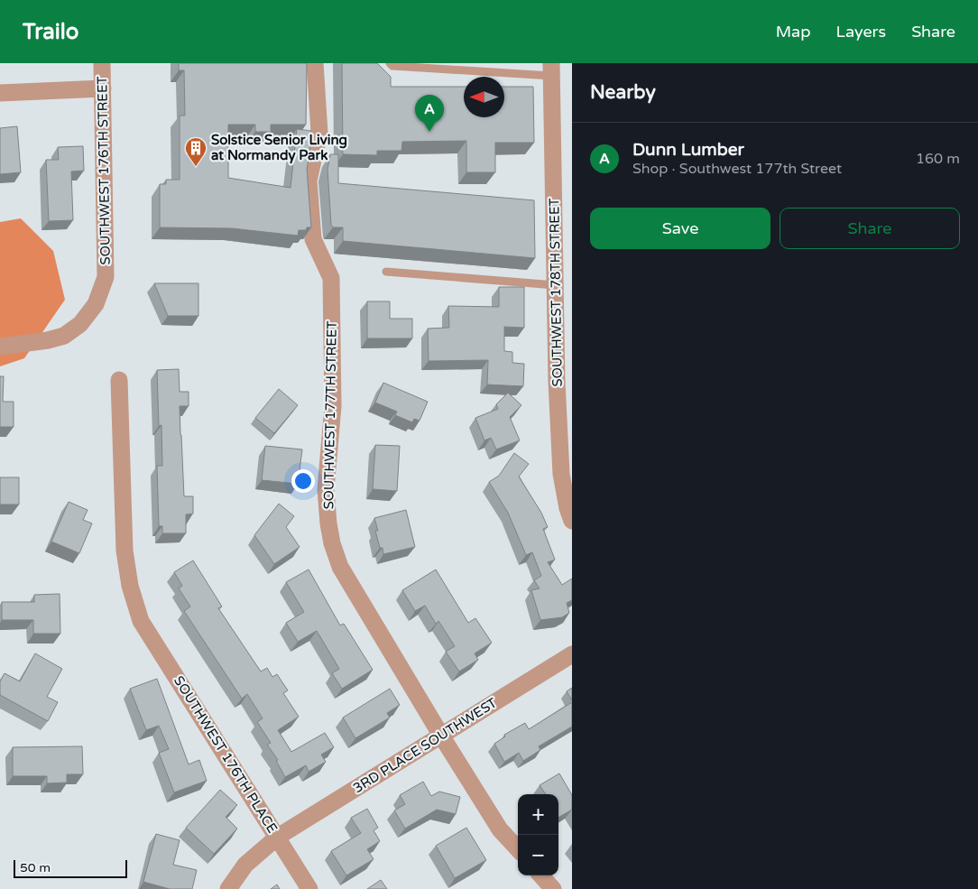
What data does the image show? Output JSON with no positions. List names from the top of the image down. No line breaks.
{"streets":{"street":["SOUTHWEST 176TH STREET","SOUTHWEST 178TH STREET","SOUTHWEST 177TH STREET","3RD PLACE SOUTHWEST","SOUTHWEST 176TH PLACE"]},"crossings":[["SOUTHWEST 177TH STREET","3RD PLACE SOUTHWEST"],["3RD PLACE SOUTHWEST","SOUTHWEST 176TH PLACE"]],"places":{"building":["Solstice Senior Living at Normandy Park"]},"scale_bar":"50 m","north":"left","page":{"header":"Trailo","nav":["Map","Layers","Share"],"heading":"Nearby","pins":"A","list":[{"mark":"A","name":"Dunn Lumber","note":"Shop · Southwest 177th Street","value":"160 m"}],"buttons":["Save","Share"],"map_buttons":["+","−"],"scale":"50 m"}}
